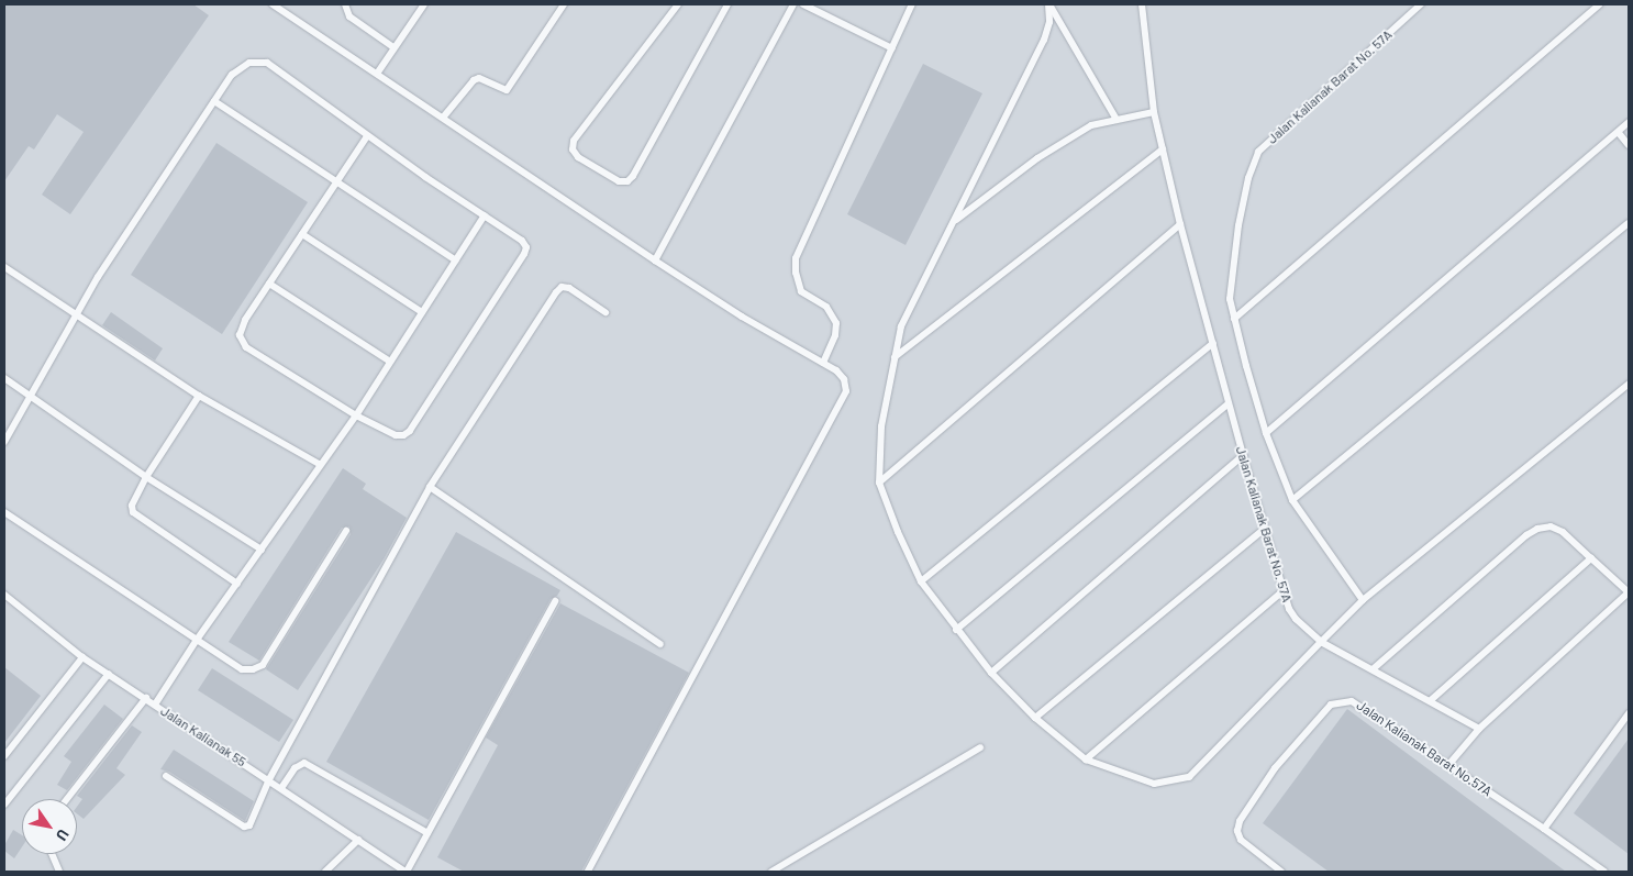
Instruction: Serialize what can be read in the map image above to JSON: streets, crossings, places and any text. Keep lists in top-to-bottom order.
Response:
{
  "streets": {
    "lane": ["Jalan Kalianak Barat No. 57A", "Jalan Kalianak 55", "Jalan Kalianak Barat No.57A"]
  },
  "north": "bottom right"
}
